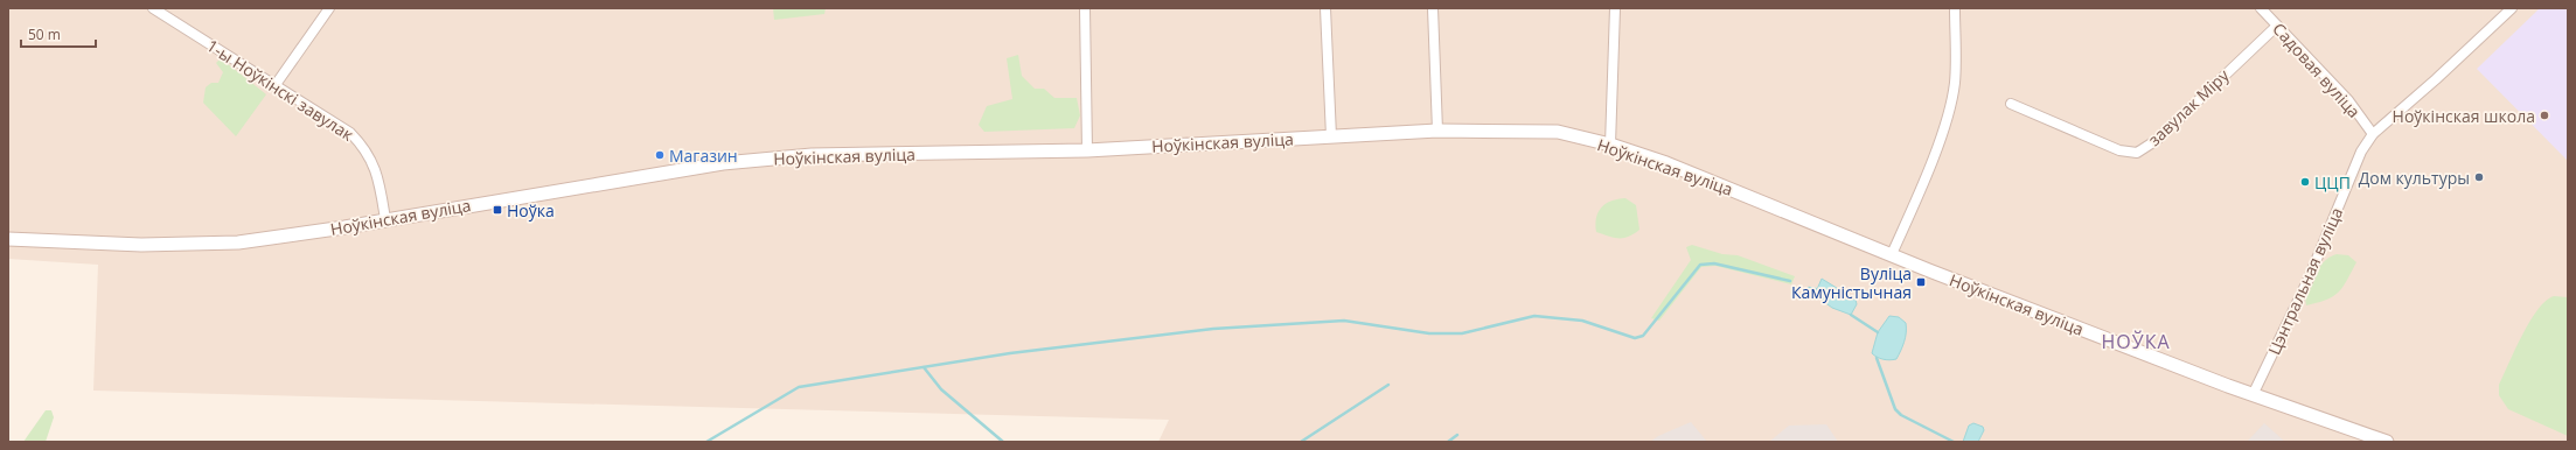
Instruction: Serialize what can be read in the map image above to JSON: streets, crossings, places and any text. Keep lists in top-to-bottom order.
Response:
{
  "streets": {
    "main road": ["Ноўкінская вуліца"],
    "street": [
      "Садовая вуліца",
      "1-ы Ноўкінскі завулак",
      "завулак Міру",
      "Цэнтральная вуліца"
    ]
  },
  "crossings": [
    ["Садовая вуліца", "завулак Міру"],
    ["Садовая вуліца", "Цэнтральная вуліца"],
    ["1-ы Ноўкінскі завулак", "Ноўкінская вуліца"],
    ["Ноўкінская вуліца", "Цэнтральная вуліца"]
  ],
  "districts": ["НОЎКА"],
  "places": {
    "other": [
      "Ноўкінская школа",
      "Магазин",
      "Дом культуры",
      "ЦЦП"
    ],
    "transit": ["Ноўка", "Вуліца Камуністычная"]
  },
  "scale_bar": "50 m"
}
